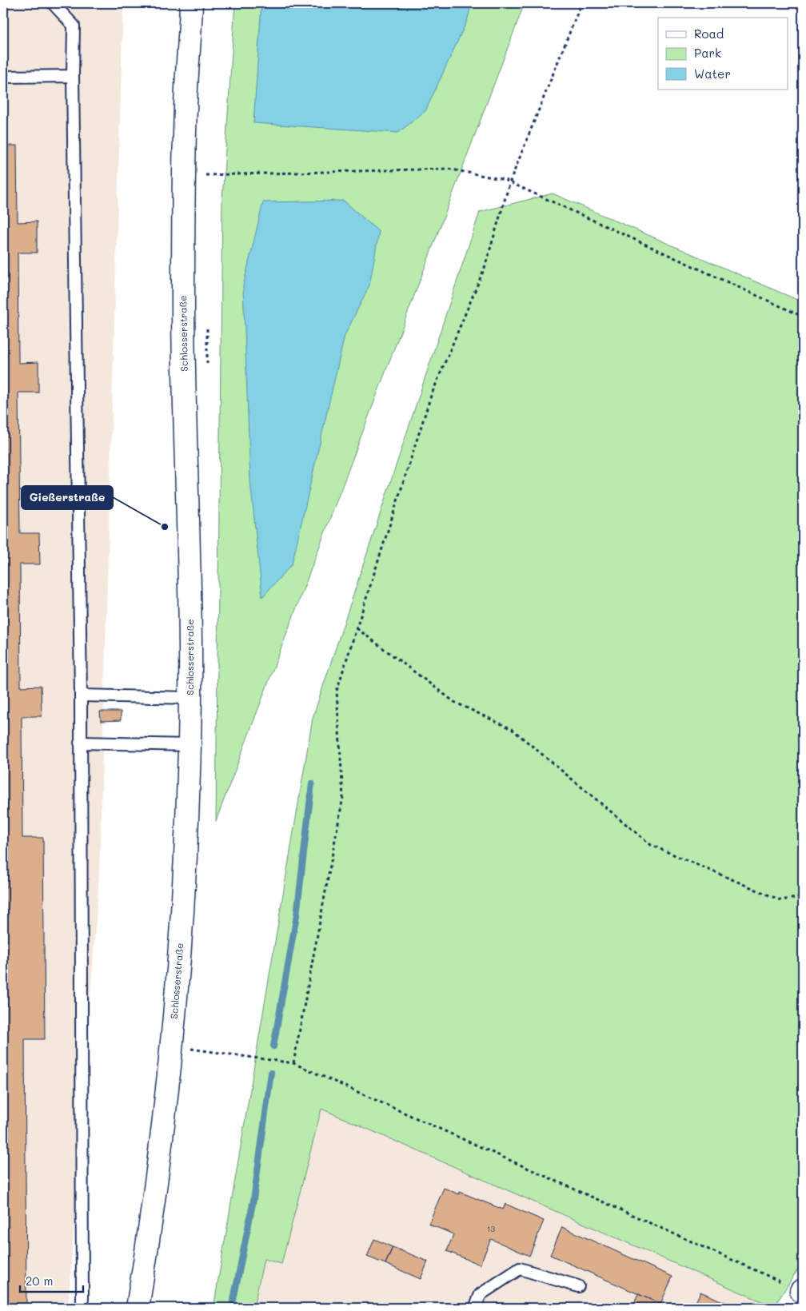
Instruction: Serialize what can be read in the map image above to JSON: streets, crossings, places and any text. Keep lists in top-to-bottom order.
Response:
{
  "streets": {
    "street": ["Schlosserstraße"]
  },
  "places": ["Gießerstraße"],
  "house_numbers": ["13"],
  "legend": ["Road", "Park", "Water"],
  "scale_bar": "20 m"
}
